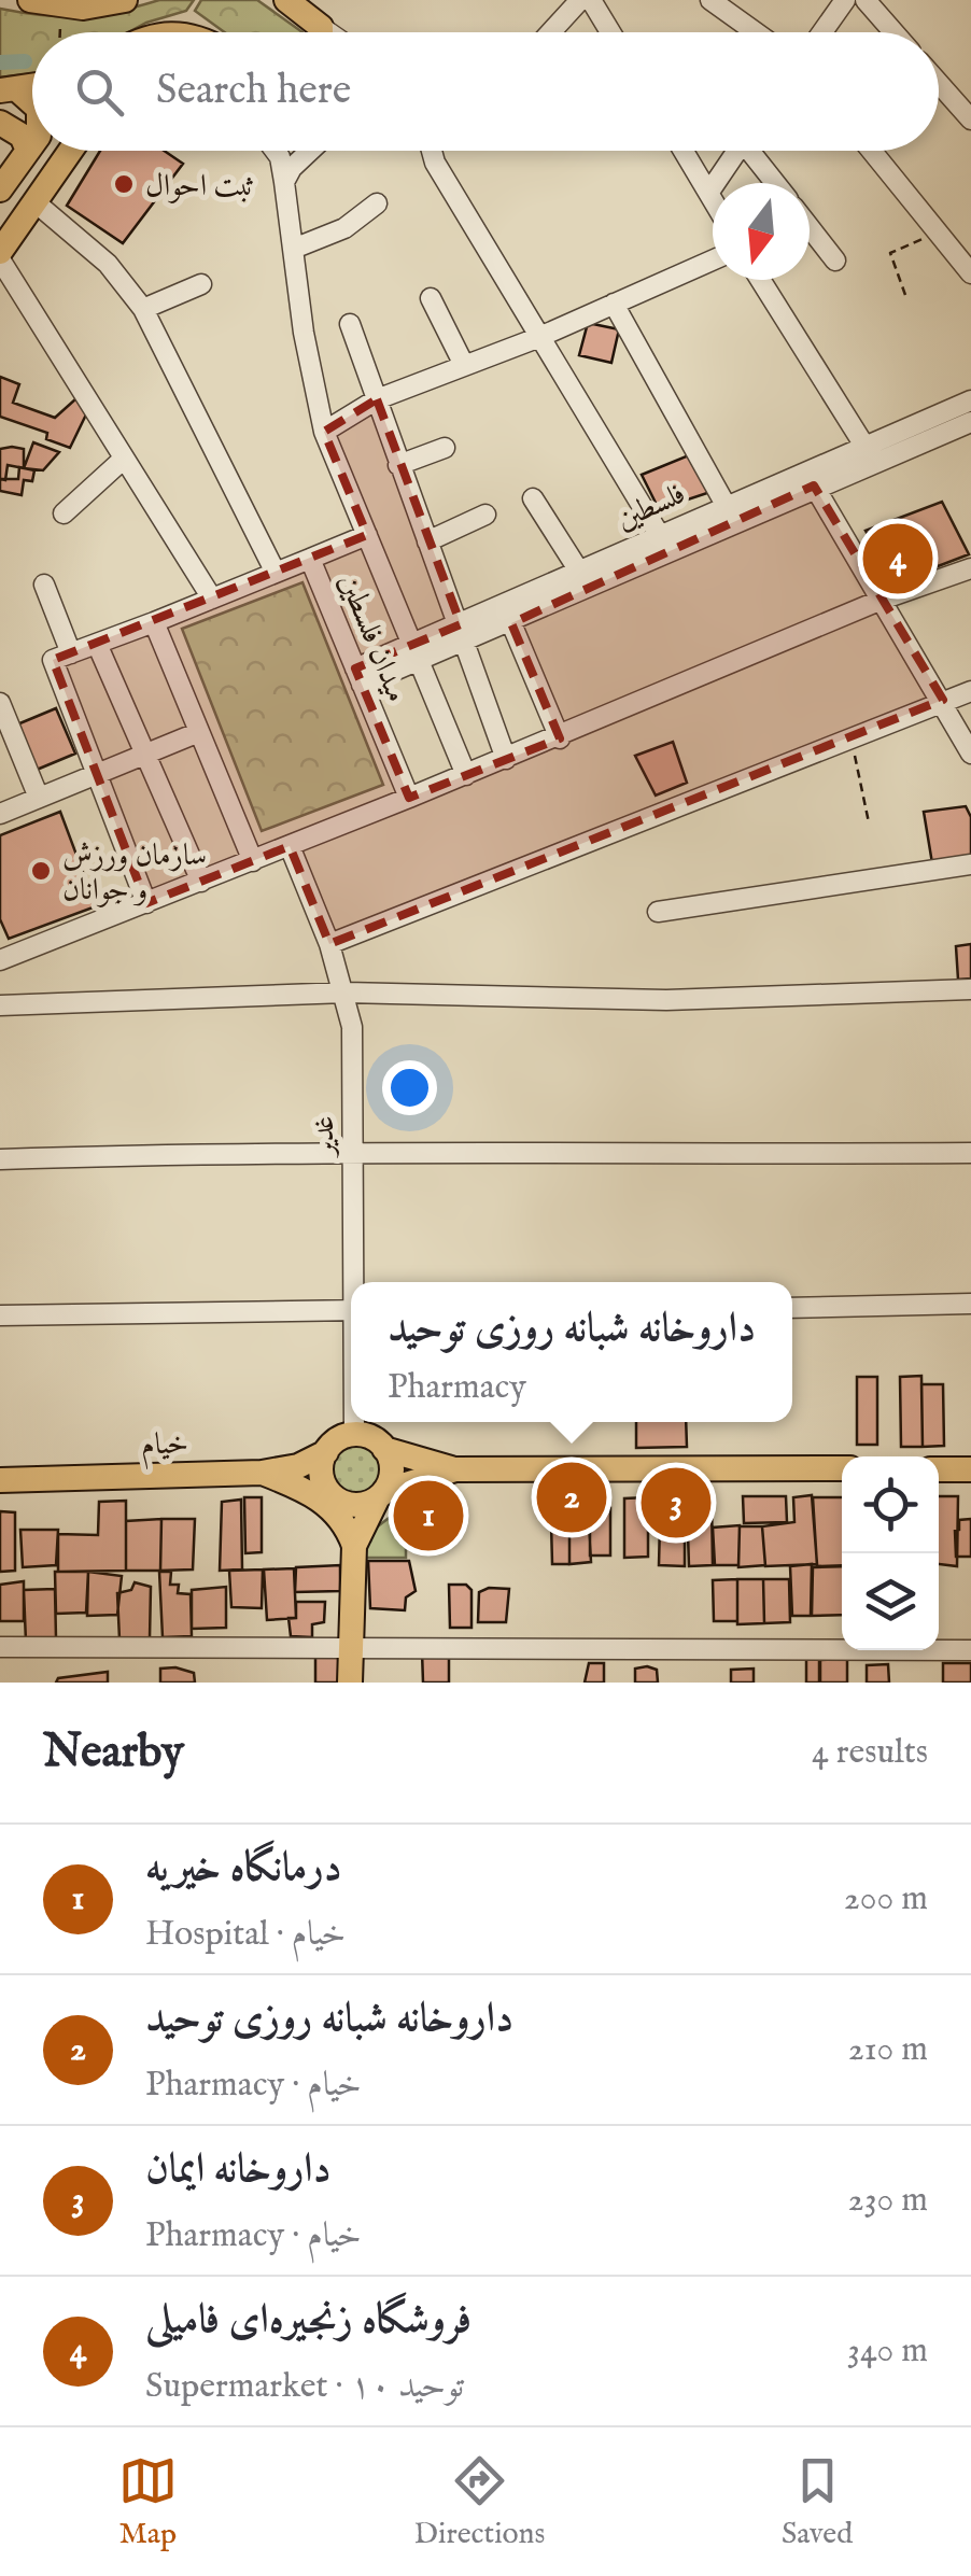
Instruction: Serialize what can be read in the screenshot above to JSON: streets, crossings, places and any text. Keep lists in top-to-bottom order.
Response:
{
  "streets": {
    "main road": ["خیام"],
    "street": ["فلسطین", "میدان فلسطین", "غدیر"]
  },
  "crossings": [
    ["فلسطین", "میدان فلسطین"],
    ["غدیر", "خیام"]
  ],
  "places": ["ثبت احوال", "سازمان ورزش و جوانان"],
  "north": "bottom",
  "page": {
    "search": "Search here",
    "pins": [
      "4",
      "2",
      "3",
      "1"
    ],
    "popup": ["داروخانه شبانه روزی توحید", "Pharmacy"],
    "heading": ["Nearby", "4 results"],
    "list": [
      {
        "mark": "1",
        "name": "درمانگاه خیریه",
        "note": "Hospital · خیام",
        "value": "200 m"
      },
      {
        "mark": "2",
        "name": "داروخانه شبانه روزی توحید",
        "note": "Pharmacy · خیام",
        "value": "210 m"
      },
      {
        "mark": "3",
        "name": "داروخانه ایمان",
        "note": "Pharmacy · خیام",
        "value": "230 m"
      },
      {
        "mark": "4",
        "name": "فروشگاه زنجیره‌ای فامیلی",
        "note": "Supermarket · توحید ۱۰",
        "value": "340 m"
      }
    ],
    "nav": ["Map", "Directions", "Saved"]
  }
}
